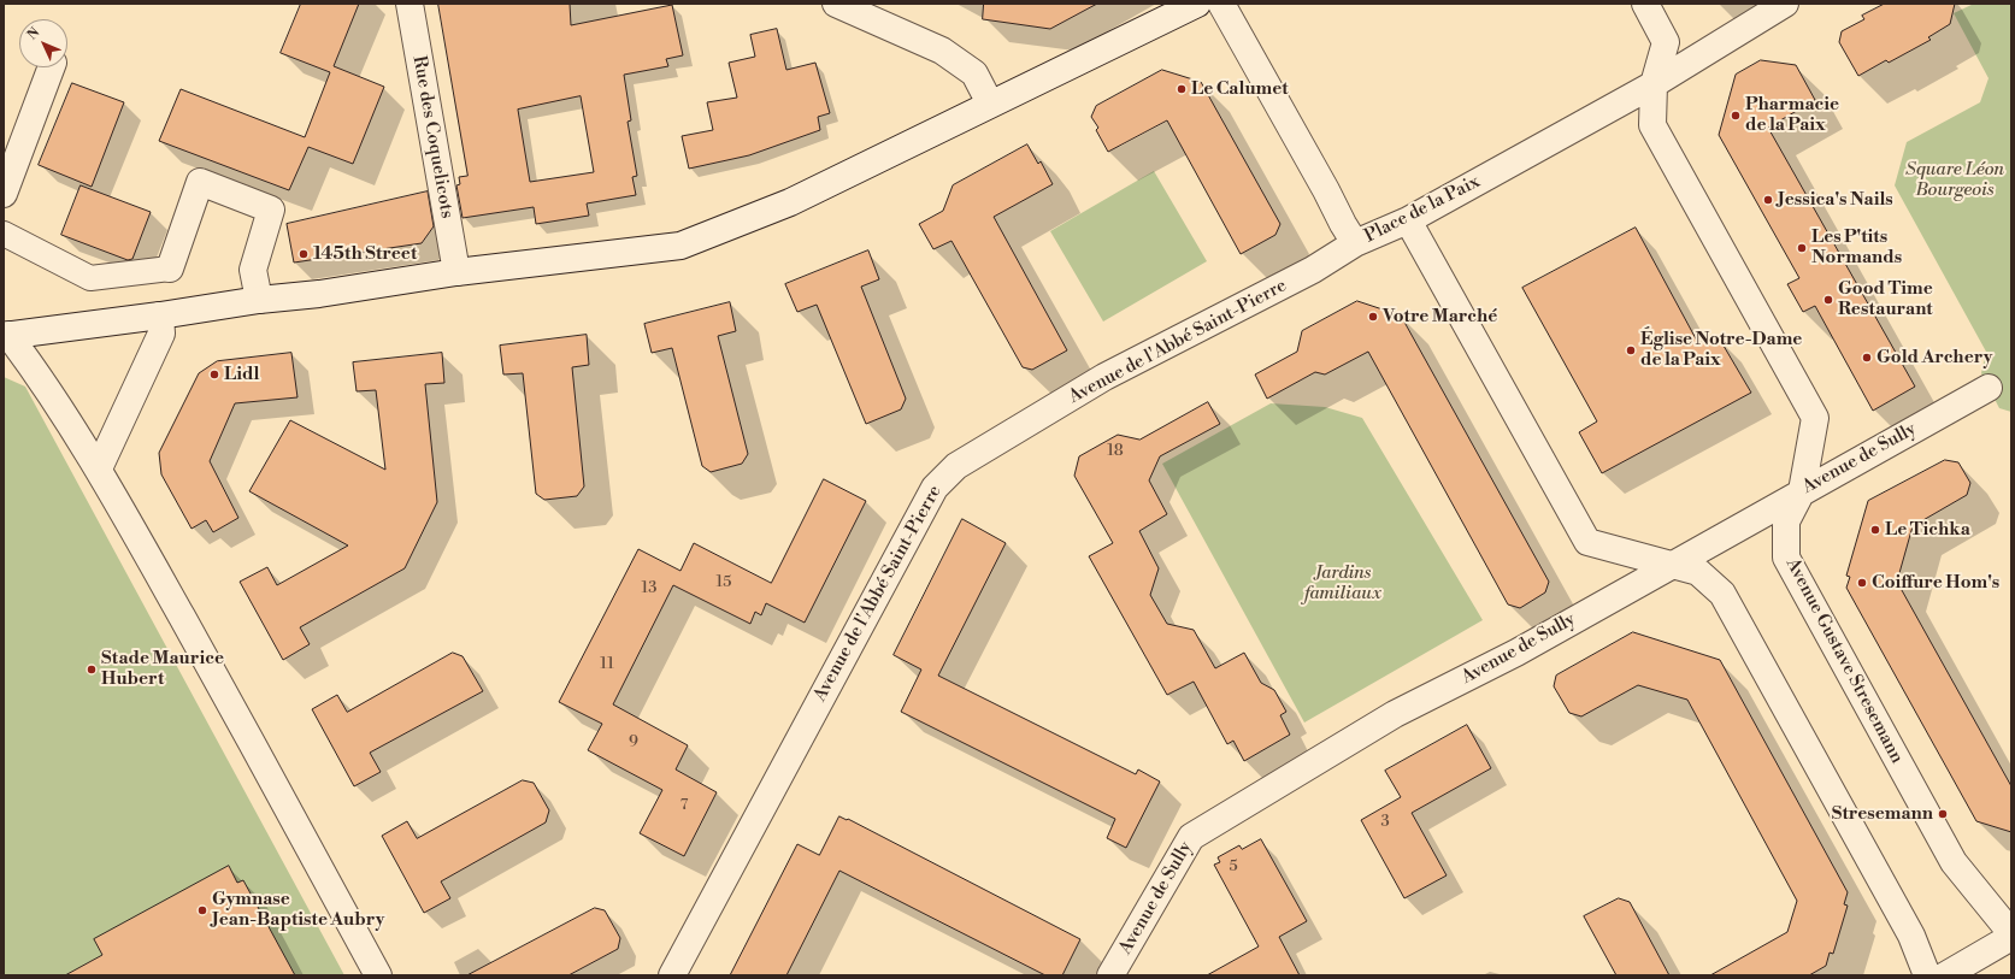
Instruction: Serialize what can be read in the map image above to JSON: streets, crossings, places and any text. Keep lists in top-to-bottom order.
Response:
{
  "streets": {
    "street": [
      "Rue des Coquelicots",
      "Place de la Paix",
      "Avenue de l'Abbé Saint-Pierre",
      "Avenue de Sully",
      "Avenue Gustave Stresemann"
    ]
  },
  "crossings": [
    ["Place de la Paix", "Avenue de l'Abbé Saint-Pierre"],
    ["Place de la Paix", "Avenue Gustave Stresemann"],
    ["Avenue de Sully", "Avenue Gustave Stresemann"]
  ],
  "parks": ["Square Léon Bourgeois", "Jardins familiaux"],
  "places": [
    "Le Calumet",
    "Pharmacie de la Paix",
    "Jessica's Nails",
    "Les P'tits Normands",
    "145th Street",
    "Good Time Restaurant",
    "Votre Marché",
    "Église Notre-Dame de la Paix",
    "Gold Archery",
    "Lidl",
    "Le Tichka",
    "Coiffure Hom's",
    "Stade Maurice Hubert",
    "Stresemann",
    "Gymnase Jean-Baptiste Aubry"
  ],
  "house_numbers": [
    "18",
    "15",
    "13",
    "11",
    "9",
    "7",
    "3",
    "5"
  ],
  "north": "top left"
}
